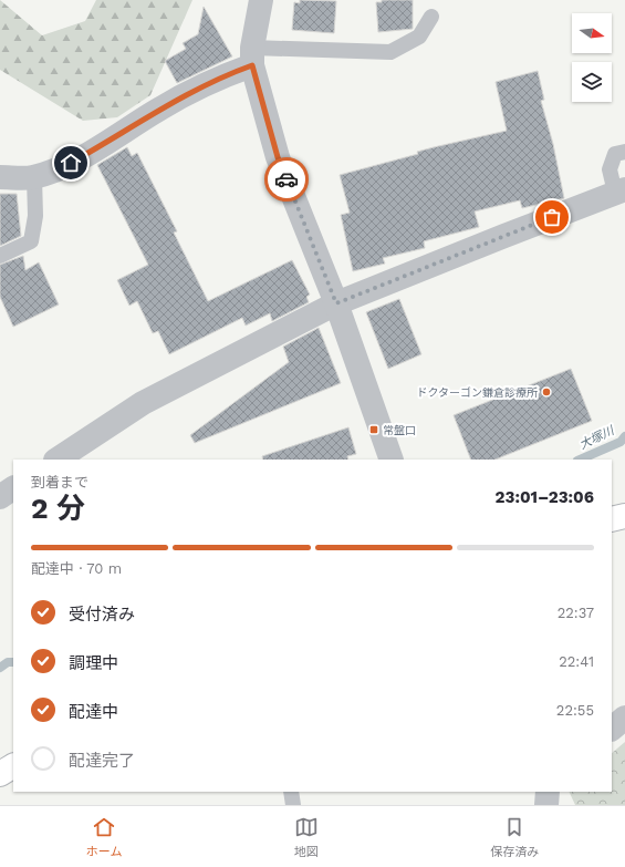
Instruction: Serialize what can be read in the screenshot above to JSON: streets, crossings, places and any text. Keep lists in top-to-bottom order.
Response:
{
  "water": ["大塚川"],
  "places": {
    "other": ["ドクターゴン鎌倉診療所"],
    "transit": ["常盤口"]
  },
  "north": "right",
  "page": {
    "heading": ["2 分", "到着まで", "23:01–23:06"],
    "bar": "配達中 · 70 m",
    "list": [
      ["受付済み", "22:37"],
      ["調理中", "22:41"],
      ["配達中", "22:55"],
      "配達完了"
    ],
    "tabs": ["ホーム", "地図", "保存済み"]
  }
}
